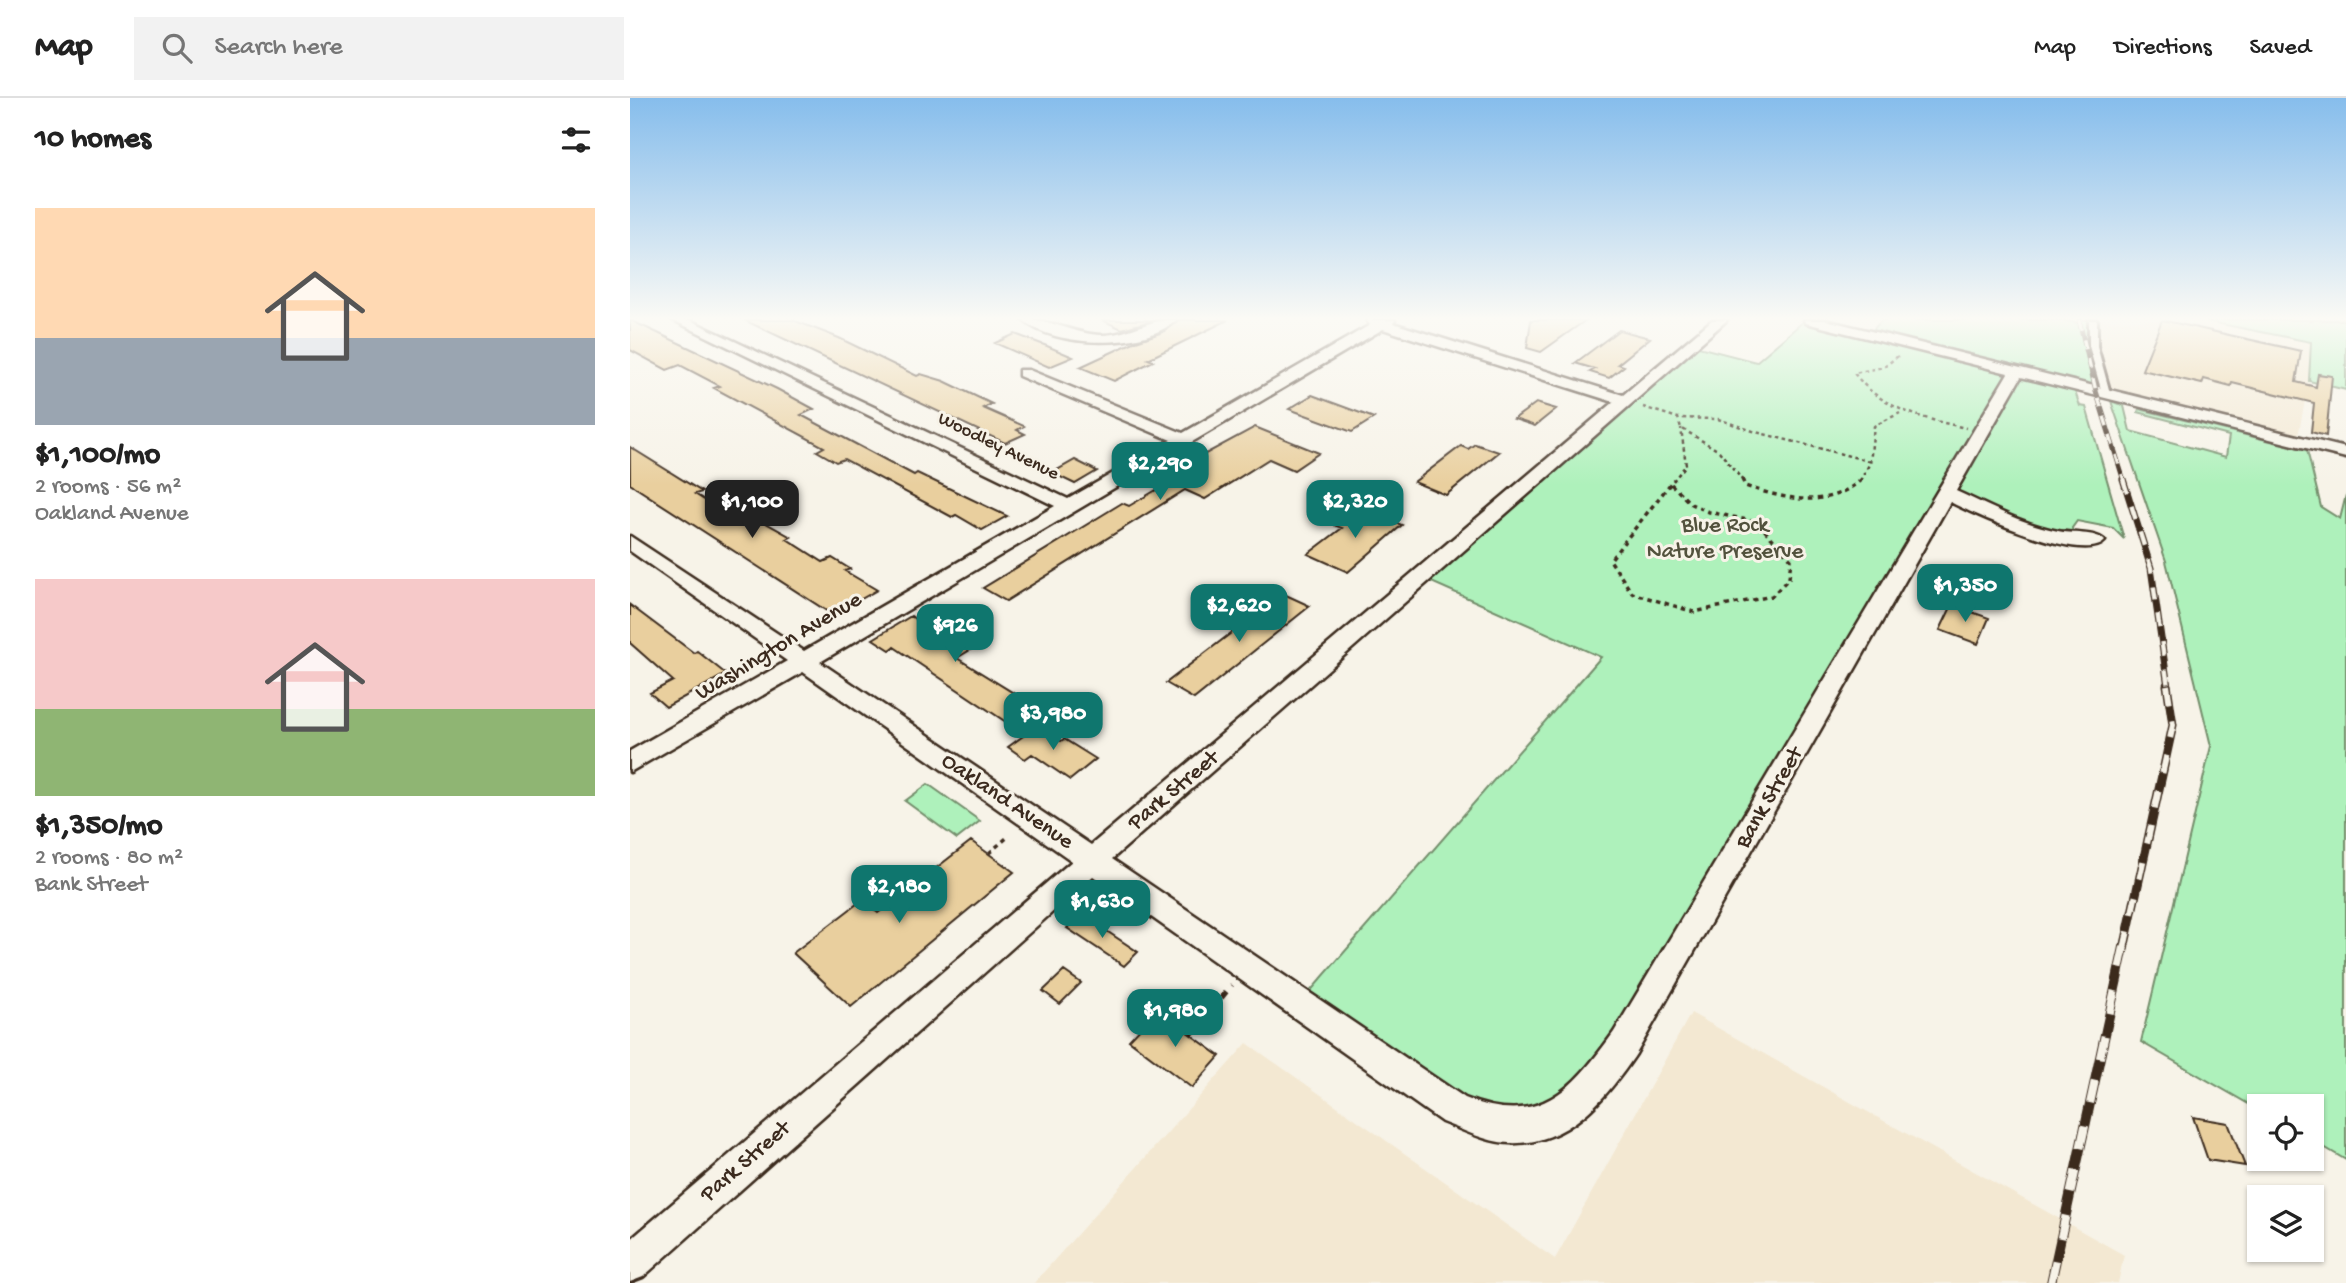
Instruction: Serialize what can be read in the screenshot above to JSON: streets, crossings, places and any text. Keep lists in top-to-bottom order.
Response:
{
  "streets": {
    "street": [
      "Woodley Avenue",
      "Washington Avenue",
      "Park Street",
      "Bank Street",
      "Oakland Avenue"
    ]
  },
  "crossings": [
    ["Woodley Avenue", "Washington Avenue"],
    ["Washington Avenue", "Oakland Avenue"],
    ["Park Street", "Oakland Avenue"],
    ["Bank Street", "Oakland Avenue"]
  ],
  "parks": ["Blue Rock Nature Preserve"],
  "page": {
    "header": "Map",
    "search": "Search here",
    "nav": ["Map", "Directions", "Saved"],
    "heading": "10 homes",
    "list": [
      {
        "name": "$1,100/mo",
        "note": "2 rooms · 56 m² · Oakland Avenue"
      },
      {
        "name": "$1,350/mo",
        "note": "2 rooms · 80 m² · Bank Street"
      }
    ],
    "price": [
      "$2,290",
      "$1,100",
      "$2,320",
      "$1,350",
      "$2,620",
      "$926",
      "$3,980",
      "$2,180",
      "$1,630",
      "$1,980"
    ]
  }
}
